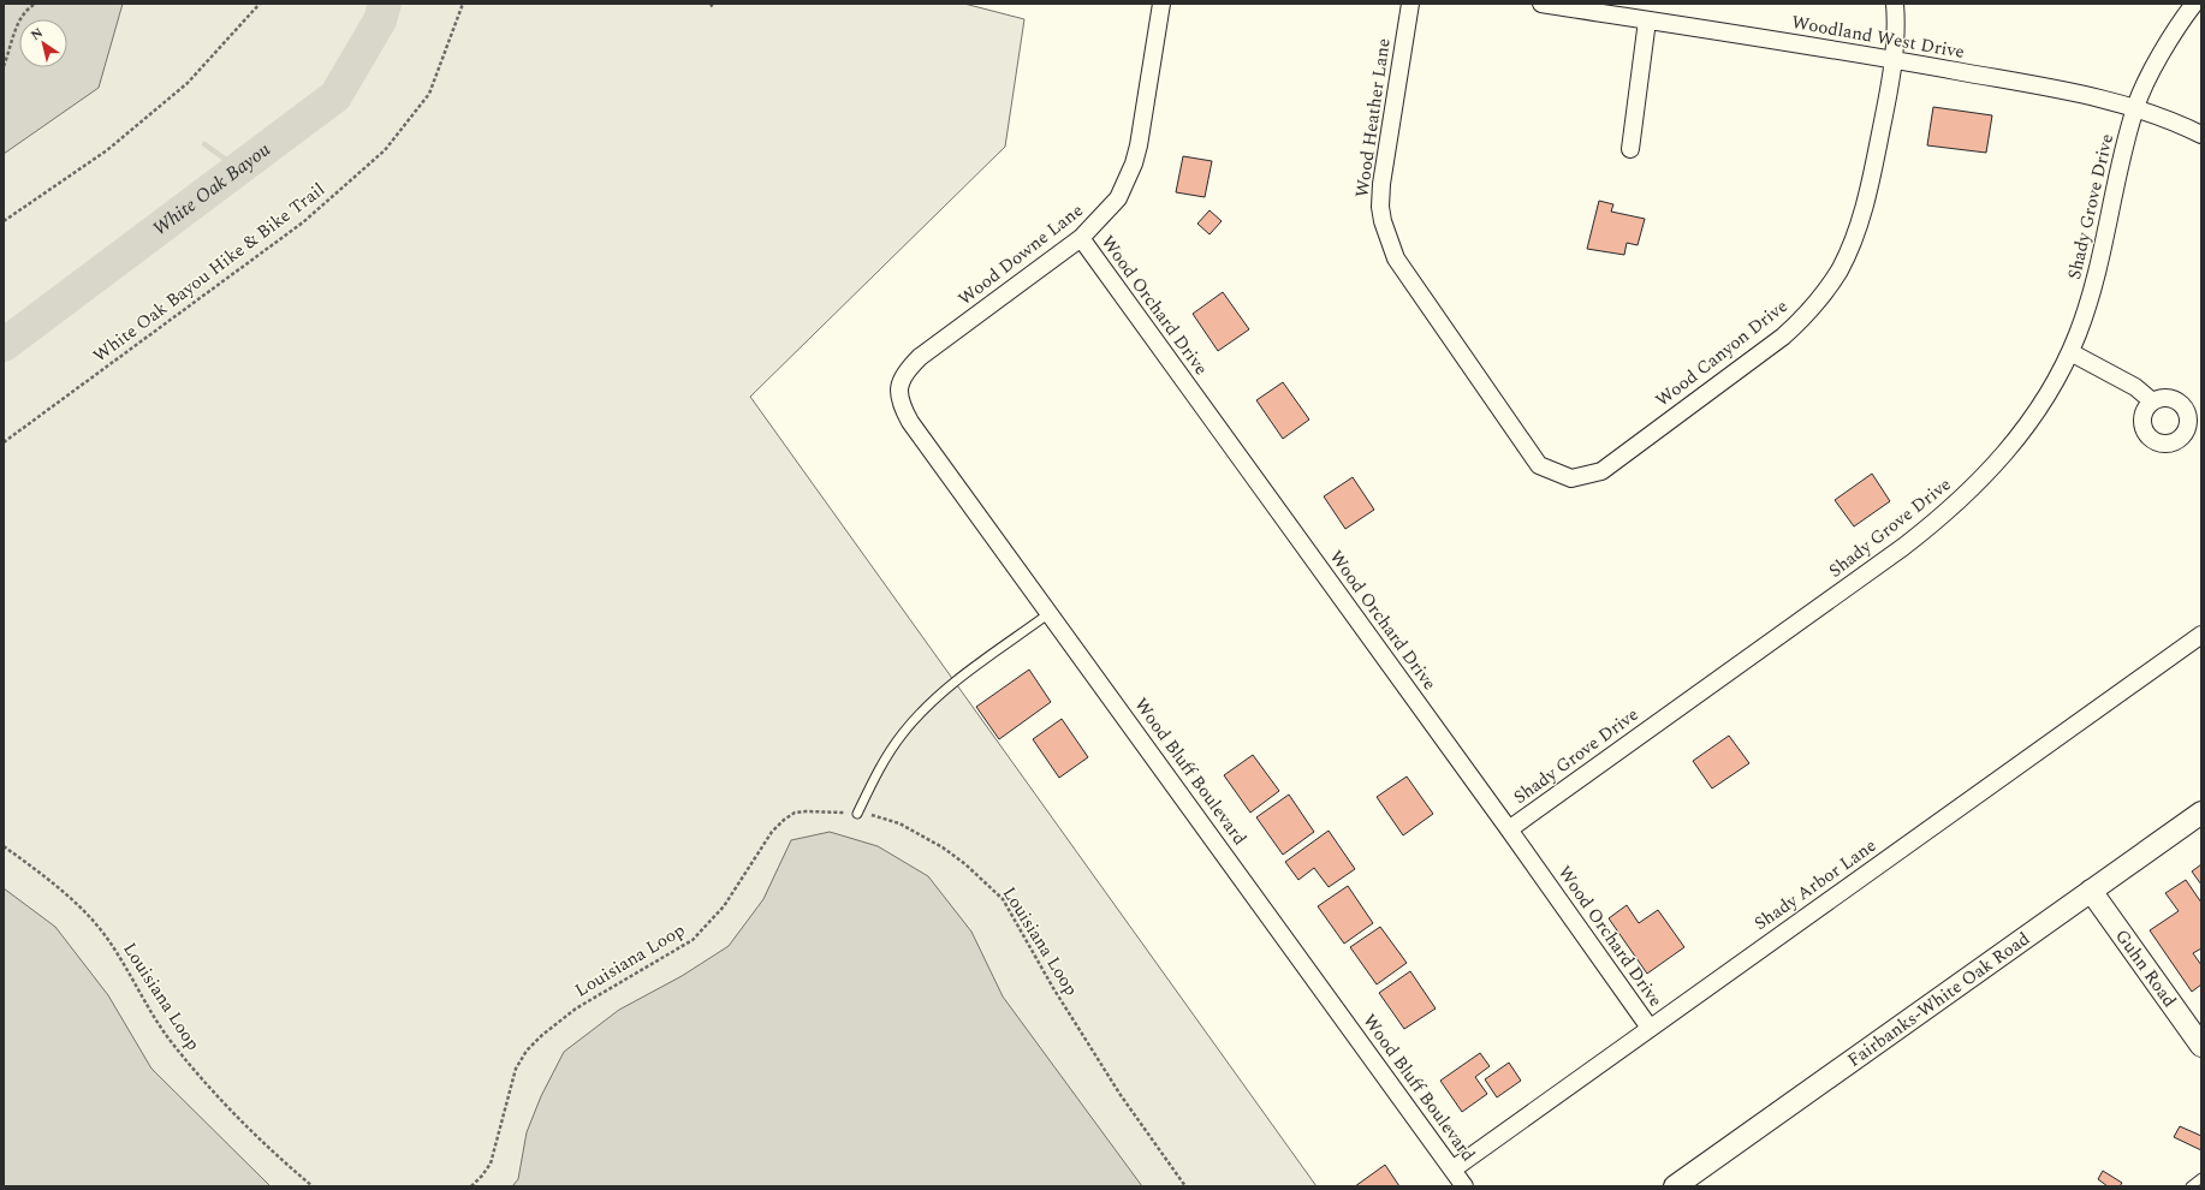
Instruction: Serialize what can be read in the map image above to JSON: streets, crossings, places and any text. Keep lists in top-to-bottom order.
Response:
{
  "streets": {
    "street": [
      "Woodland West Drive",
      "Wood Heather Lane",
      "Shady Grove Drive",
      "Wood Downe Lane",
      "Wood Orchard Drive",
      "Wood Canyon Drive",
      "Wood Bluff Boulevard",
      "Shady Arbor Lane",
      "Guhn Road",
      "Fairbanks-White Oak Road"
    ],
    "path": ["White Oak Bayou Hike & Bike Trail", "Louisiana Loop"]
  },
  "crossings": [
    ["Woodland West Drive", "Shady Grove Drive"],
    ["Woodland West Drive", "Wood Canyon Drive"],
    ["Wood Heather Lane", "Wood Canyon Drive"],
    ["Shady Grove Drive", "Wood Orchard Drive"],
    ["Wood Downe Lane", "Wood Orchard Drive"],
    ["Wood Downe Lane", "Wood Bluff Boulevard"],
    ["Wood Orchard Drive", "Shady Arbor Lane"],
    ["Wood Bluff Boulevard", "Shady Arbor Lane"],
    ["Guhn Road", "Fairbanks-White Oak Road"]
  ],
  "water": ["White Oak Bayou"],
  "north": "top left"
}
